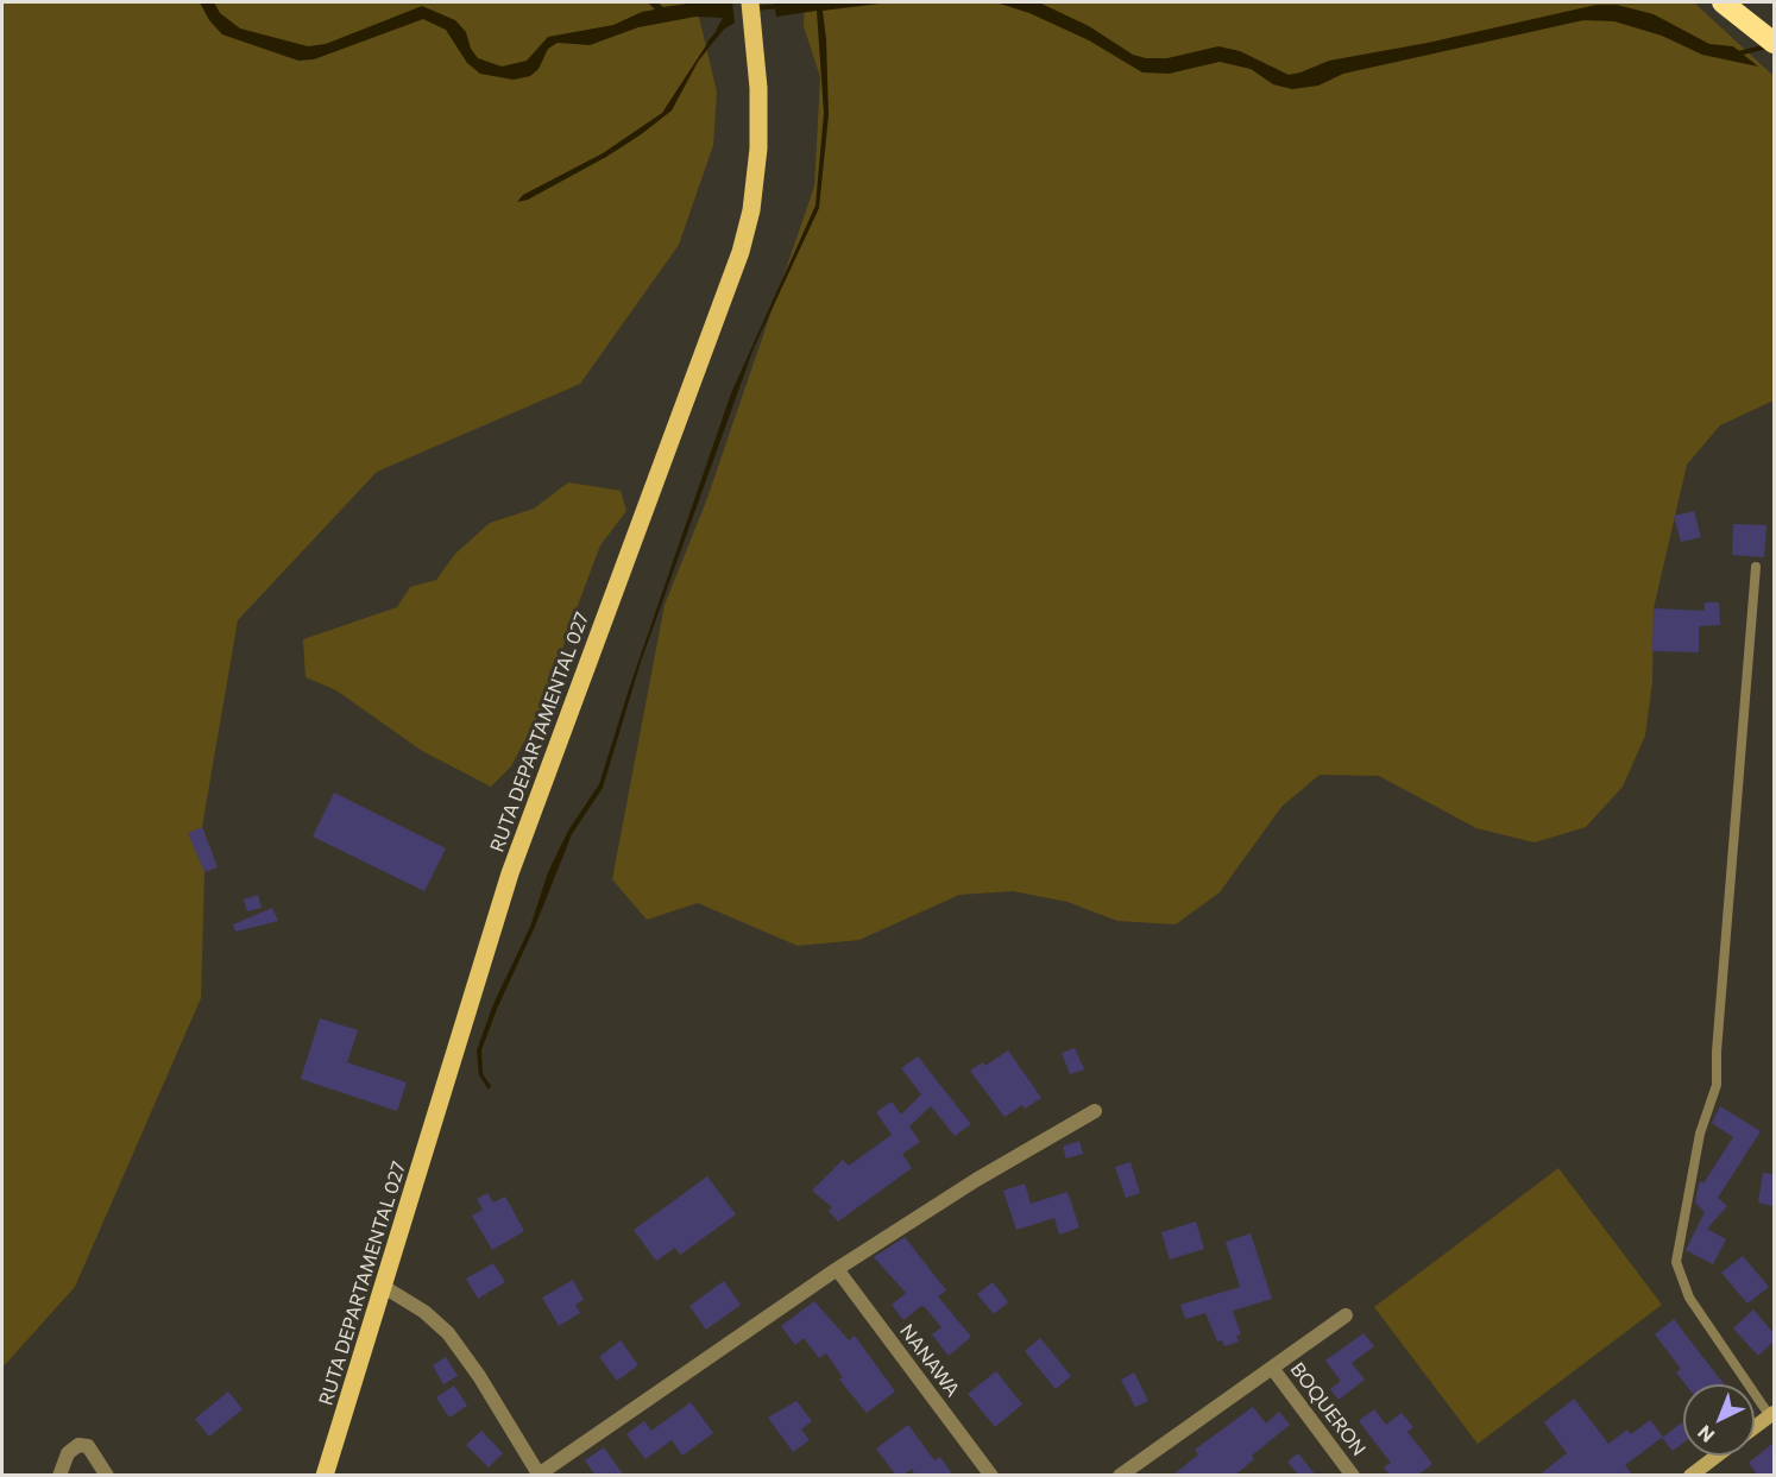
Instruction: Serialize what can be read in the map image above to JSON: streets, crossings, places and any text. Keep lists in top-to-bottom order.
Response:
{
  "streets": {
    "main road": ["RUTA DEPARTAMENTAL 027"],
    "street": ["NANAWA", "BOQUERON"]
  },
  "north": "bottom left"
}
